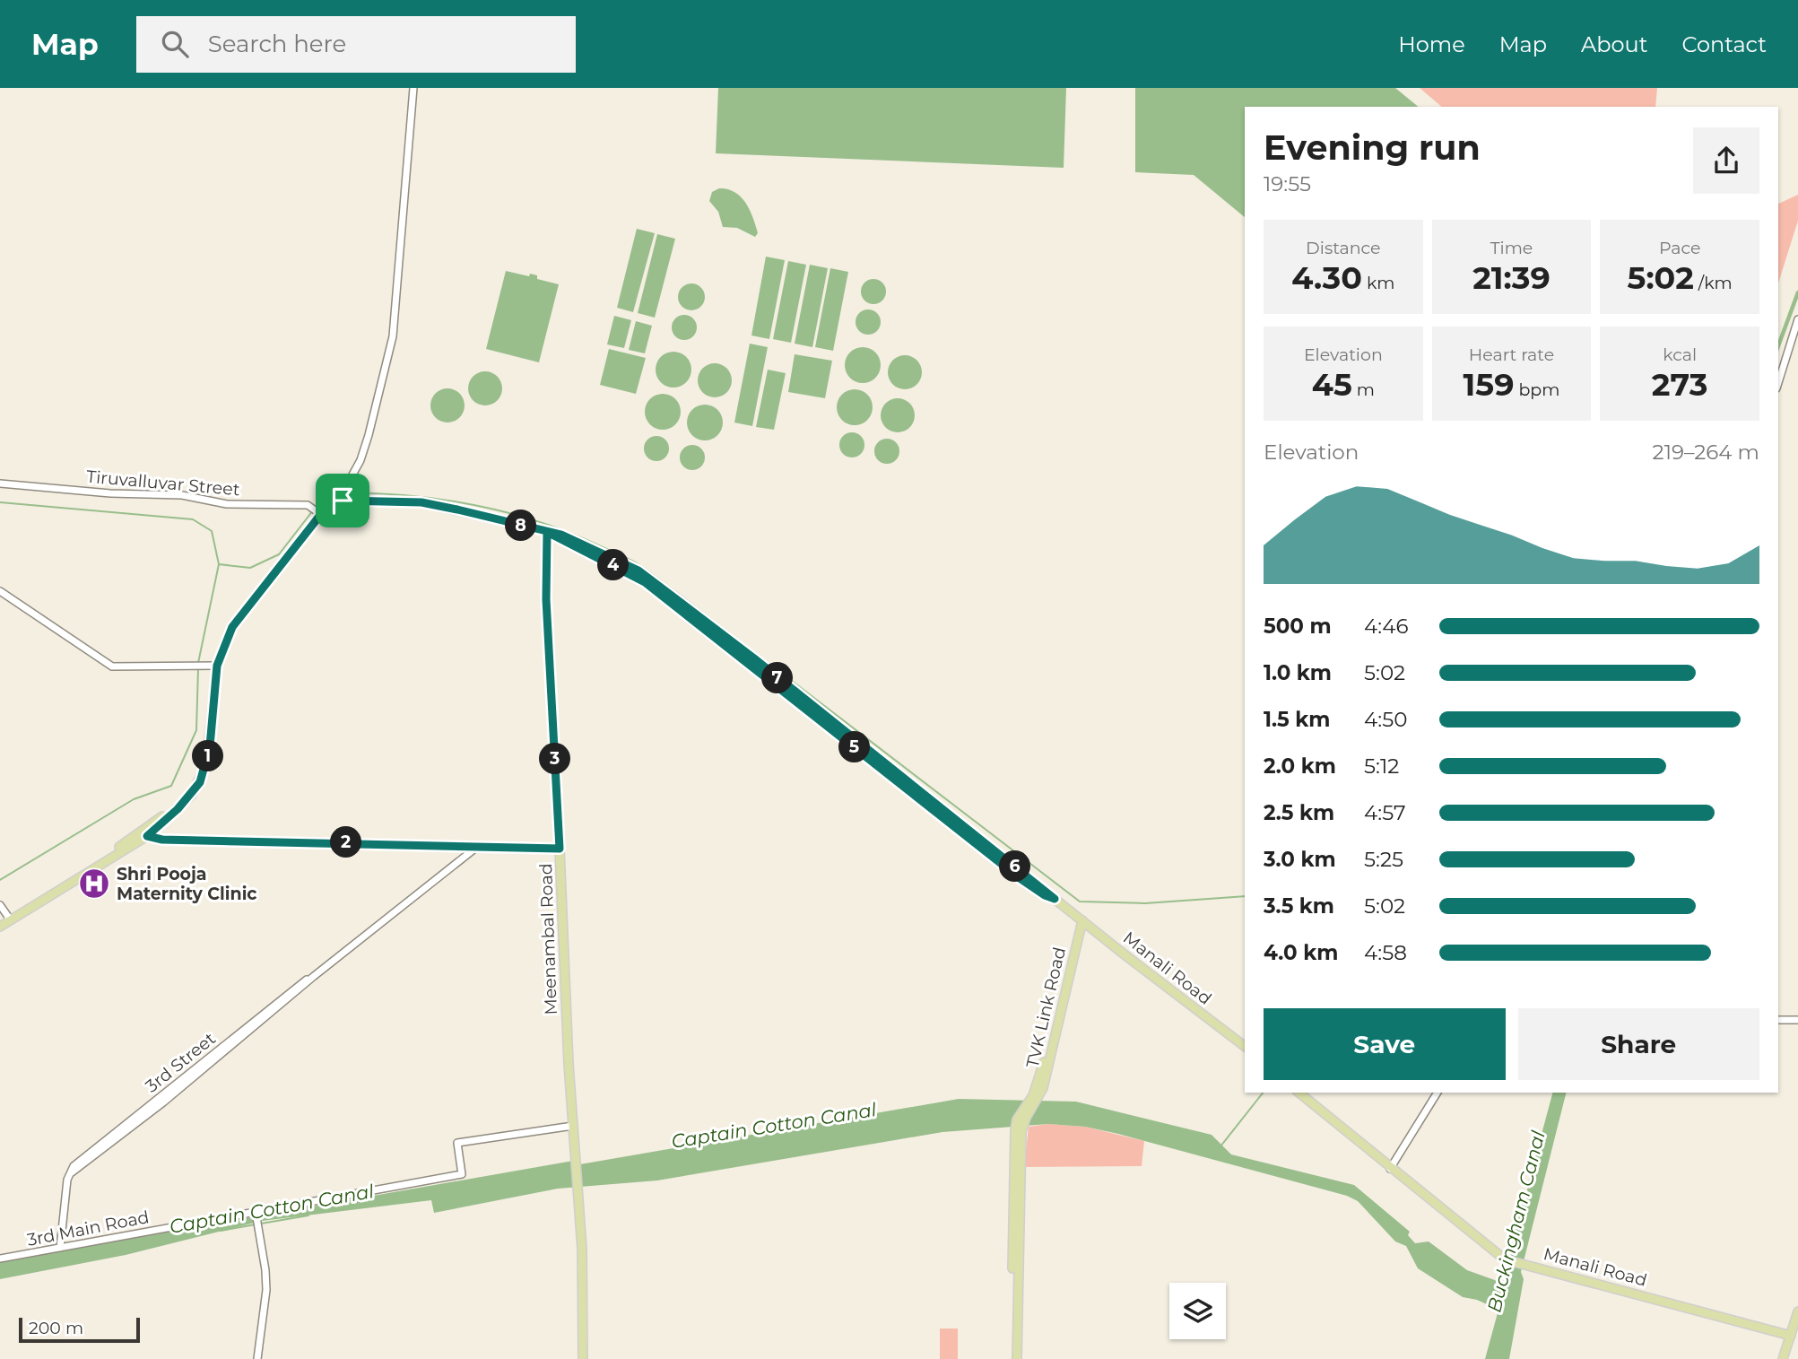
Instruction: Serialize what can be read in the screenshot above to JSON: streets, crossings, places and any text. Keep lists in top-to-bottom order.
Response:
{
  "streets": {
    "main road": ["Meenambal Road", "Manali Road", "TVK Link Road"],
    "street": ["Tiruvalluvar Street", "3rd Street", "3rd Main Road"]
  },
  "crossings": [
    ["Meenambal Road", "Manali Road"],
    ["Manali Road", "TVK Link Road"],
    ["3rd Street", "3rd Main Road"]
  ],
  "water": ["Captain Cotton Canal", "Buckingham Canal"],
  "places": {
    "hospital": ["Shri Pooja Maternity Clinic"]
  },
  "scale_bar": "200 m",
  "page": {
    "header": "Map",
    "search": "Search here",
    "nav": [
      "Home",
      "Map",
      "About",
      "Contact"
    ],
    "heading": ["Evening run", "19:55"],
    "stats": [
      ["Distance", "4.30 km"],
      ["Time", "21:39"],
      ["Pace", "5:02 /km"],
      ["Elevation", "45 m"],
      ["Heart rate", "159 bpm"],
      ["kcal", "273"]
    ],
    "chart": ["Elevation", "219–264 m"],
    "pins": [
      "8",
      "4",
      "7",
      "5",
      "1",
      "3",
      "2",
      "6"
    ],
    "list": [
      {
        "name": "500 m",
        "note": "4:46"
      },
      {
        "name": "1.0 km",
        "note": "5:02"
      },
      {
        "name": "1.5 km",
        "note": "4:50"
      },
      {
        "name": "2.0 km",
        "note": "5:12"
      },
      {
        "name": "2.5 km",
        "note": "4:57"
      },
      {
        "name": "3.0 km",
        "note": "5:25"
      },
      {
        "name": "3.5 km",
        "note": "5:02"
      },
      {
        "name": "4.0 km",
        "note": "4:58"
      }
    ],
    "buttons": ["Save", "Share"],
    "scale": "200 m"
  }
}
